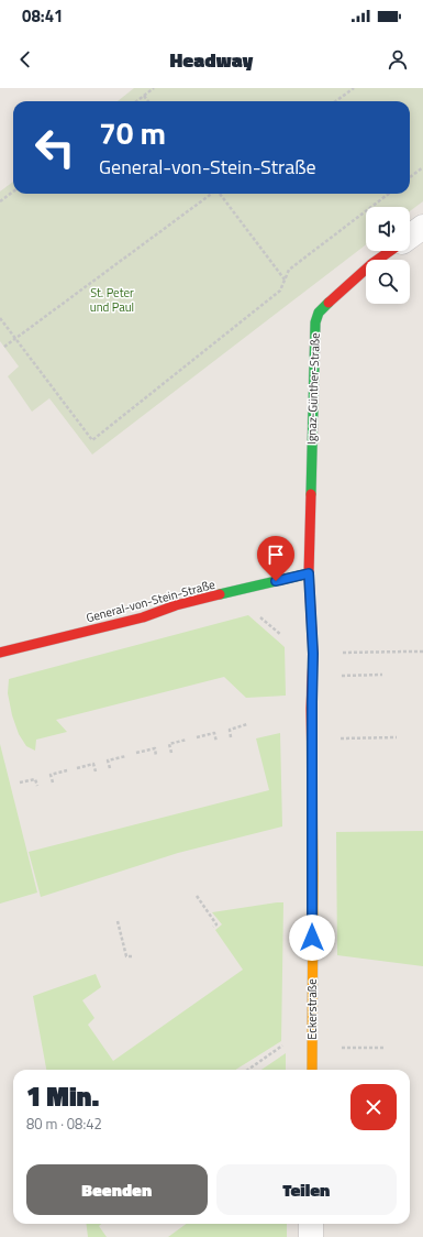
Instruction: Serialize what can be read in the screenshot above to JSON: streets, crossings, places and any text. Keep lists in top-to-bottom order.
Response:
{
  "streets": {
    "street": ["Ignaz-Günther-Straße", "General-von-Stein-Straße", "Eckerstraße"]
  },
  "crossings": [
    ["Ignaz-Günther-Straße", "General-von-Stein-Straße"],
    ["Ignaz-Günther-Straße", "Eckerstraße"],
    ["General-von-Stein-Straße", "Eckerstraße"]
  ],
  "parks": ["St. Peter und Paul"],
  "page": {
    "status": "08:41",
    "header": "Headway",
    "turn": ["70 m", "General-von-Stein-Straße"],
    "heading": ["1 Min.", "80 m · 08:42"],
    "buttons": ["Beenden", "Teilen"]
  }
}
